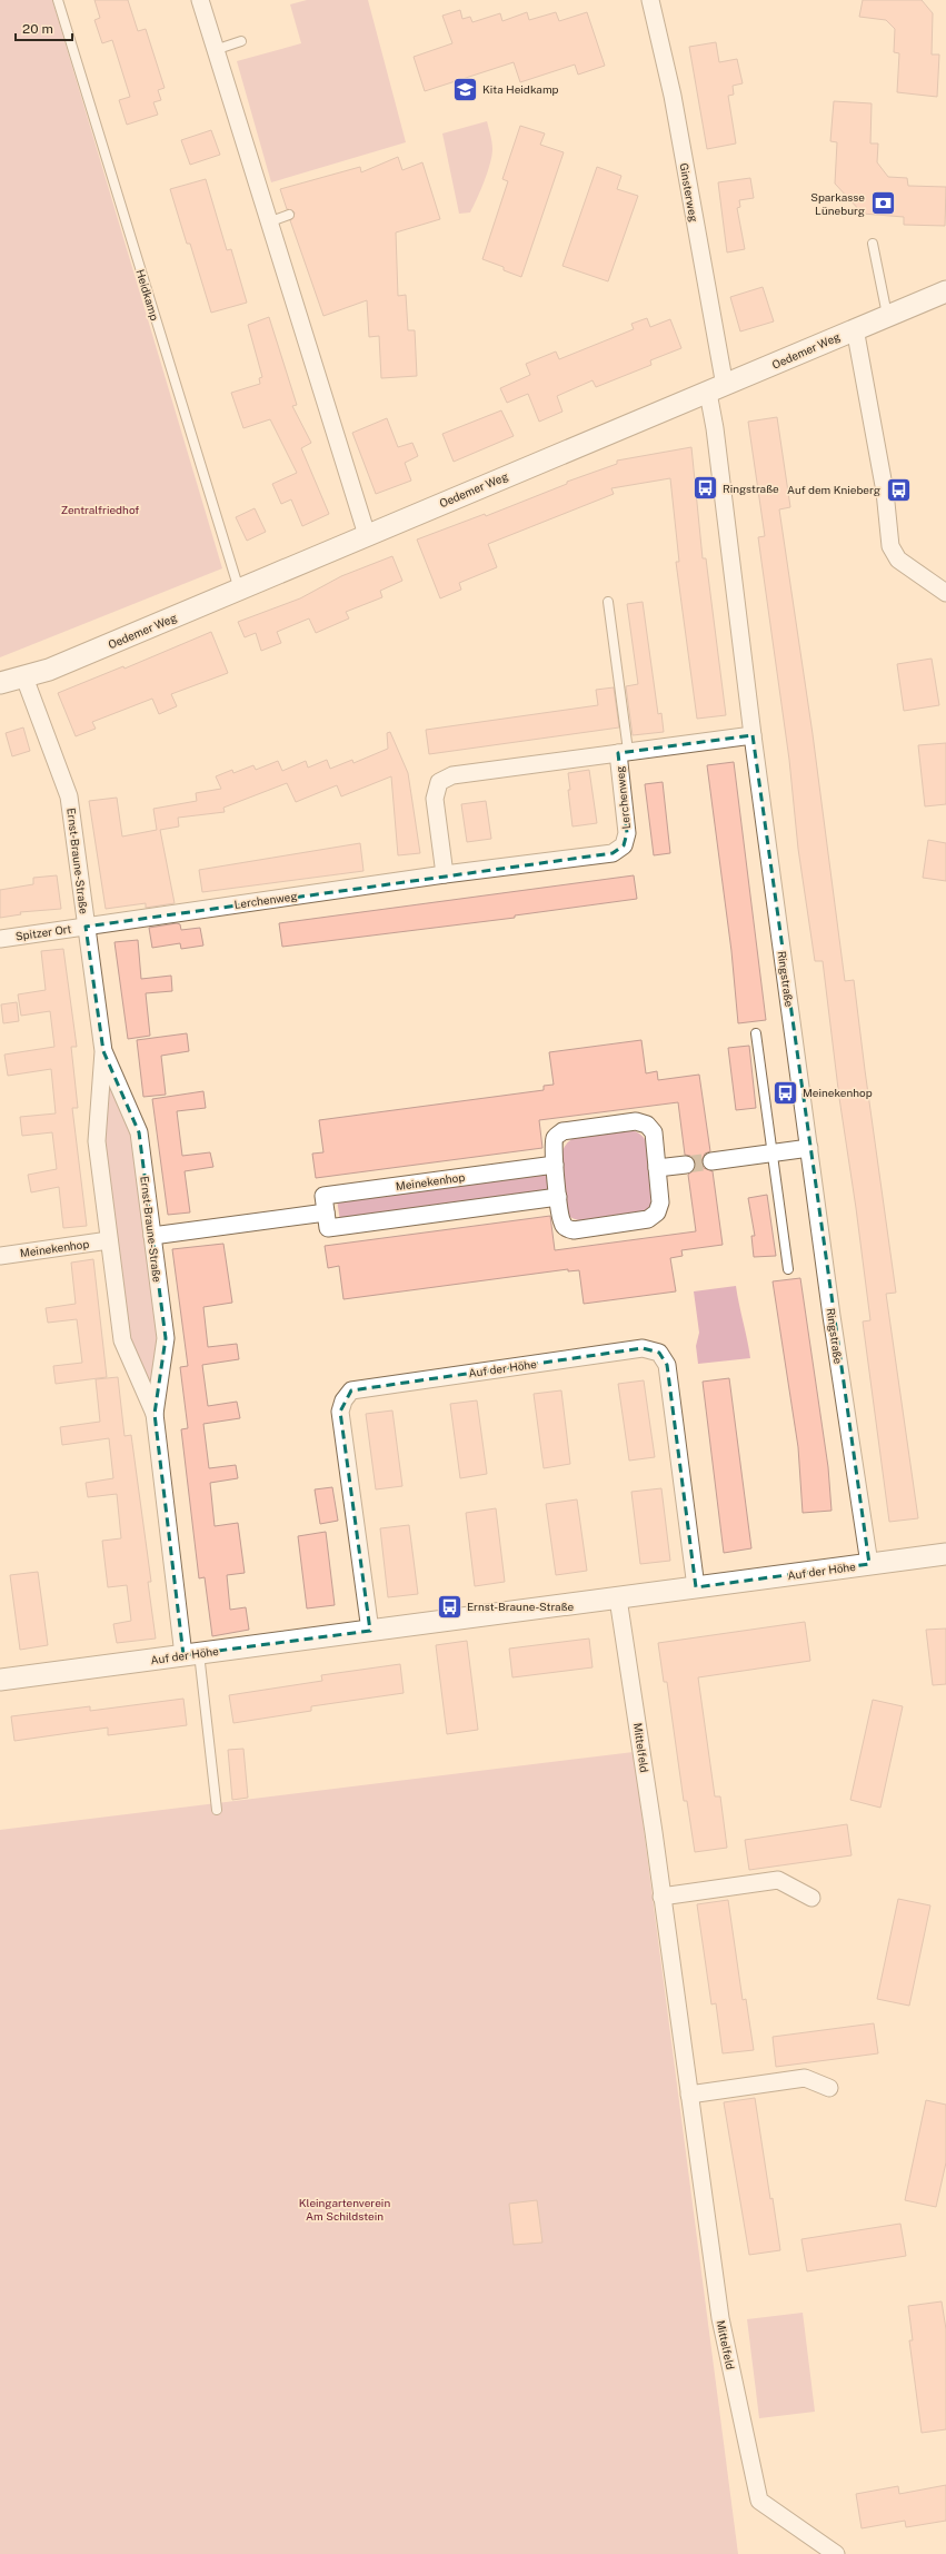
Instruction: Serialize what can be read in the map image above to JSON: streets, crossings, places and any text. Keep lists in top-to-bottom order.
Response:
{
  "streets": {
    "street": [
      "Ginsterweg",
      "Oedemer Weg",
      "Lerchenweg",
      "Ernst-Braune-Straße",
      "Spitzer Ort",
      "Ringstraße",
      "Meinekenhop",
      "Auf der Höhe",
      "Mittelfeld"
    ],
    "lane": ["Heidkamp"]
  },
  "crossings": [
    ["Ginsterweg", "Oedemer Weg"],
    ["Ginsterweg", "Ringstraße"],
    ["Heidkamp", "Oedemer Weg"],
    ["Oedemer Weg", "Ernst-Braune-Straße"],
    ["Oedemer Weg", "Ringstraße"],
    ["Lerchenweg", "Ernst-Braune-Straße"],
    ["Lerchenweg", "Spitzer Ort"],
    ["Lerchenweg", "Ringstraße"],
    ["Ernst-Braune-Straße", "Spitzer Ort"],
    ["Ernst-Braune-Straße", "Meinekenhop"],
    ["Ernst-Braune-Straße", "Auf der Höhe"],
    ["Ringstraße", "Auf der Höhe"],
    ["Auf der Höhe", "Mittelfeld"]
  ],
  "parks": ["Zentralfriedhof", "Kleingartenverein Am Schildstein"],
  "places": {
    "school or university": ["Kita Heidkamp"],
    "bank": ["Sparkasse Lüneburg"],
    "bus stop": [
      "Ringstraße",
      "Auf dem Knieberg",
      "Meinekenhop",
      "Ernst-Braune-Straße"
    ]
  },
  "scale_bar": "20 m"
}
